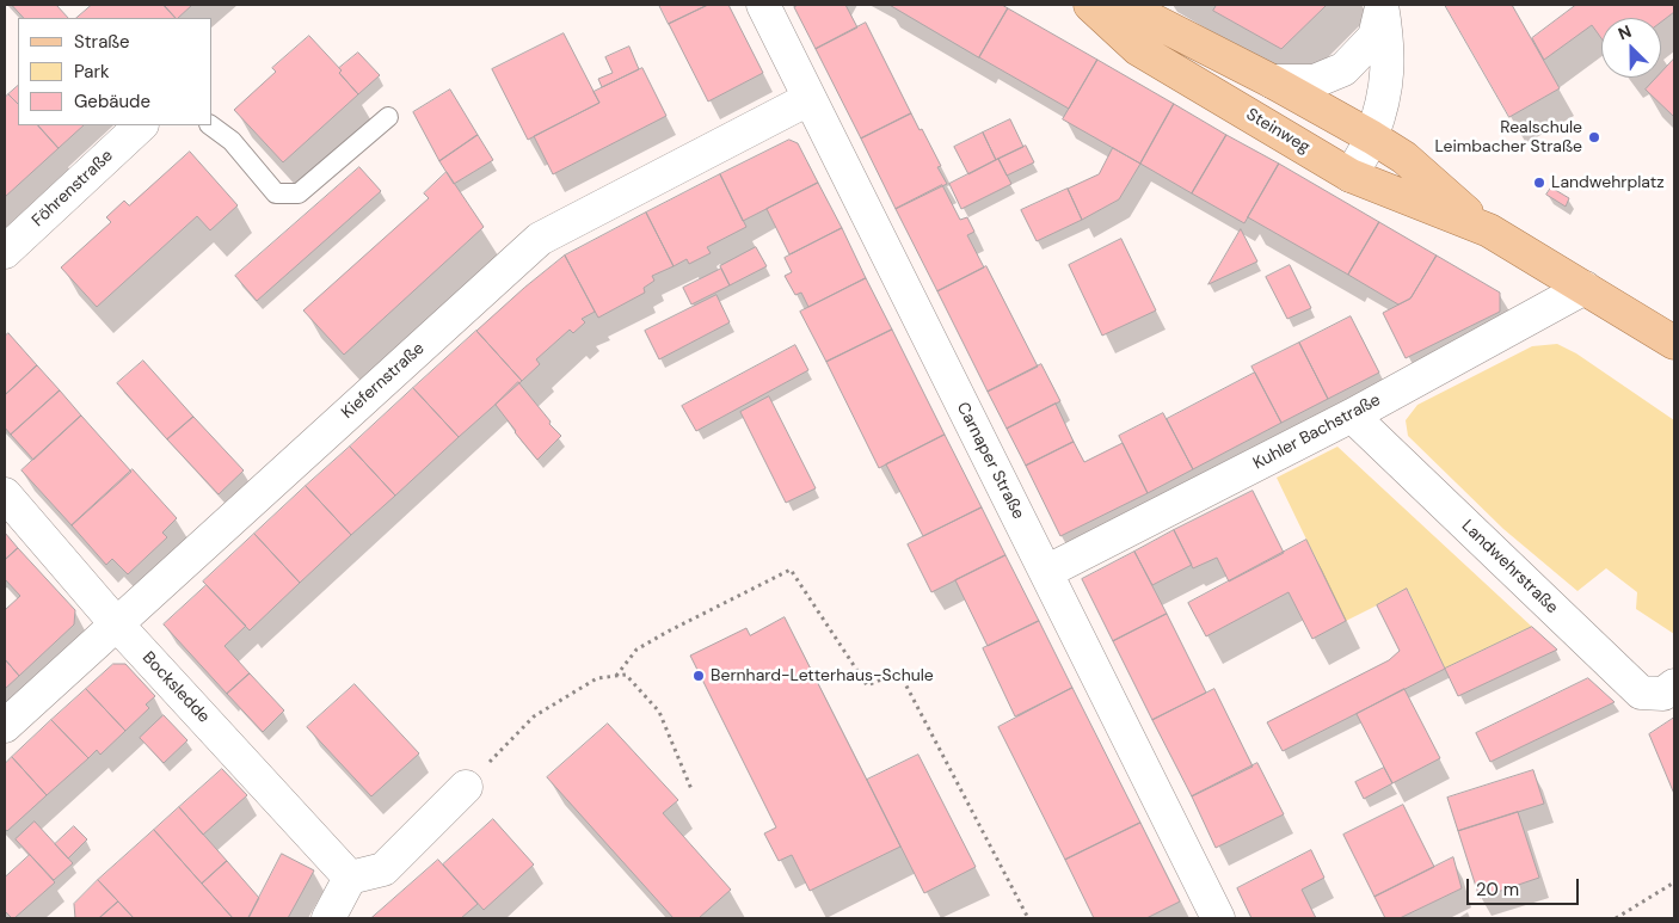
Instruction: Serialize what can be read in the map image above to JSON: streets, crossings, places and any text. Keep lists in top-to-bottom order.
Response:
{
  "streets": {
    "main road": ["Steinweg"],
    "street": [
      "Föhrenstraße",
      "Kiefernstraße",
      "Kuhler Bachstraße",
      "Carnaper Straße",
      "Landwehrstraße",
      "Bocksledde"
    ]
  },
  "crossings": [
    ["Steinweg", "Kuhler Bachstraße"],
    ["Kiefernstraße", "Carnaper Straße"],
    ["Kiefernstraße", "Bocksledde"],
    ["Kuhler Bachstraße", "Carnaper Straße"],
    ["Kuhler Bachstraße", "Landwehrstraße"]
  ],
  "places": ["Realschule Leimbacher Straße", "Landwehrplatz", "Bernhard-Letterhaus-Schule"],
  "legend": ["Straße", "Park", "Gebäude"],
  "scale_bar": "20 m",
  "north": "top left"
}
